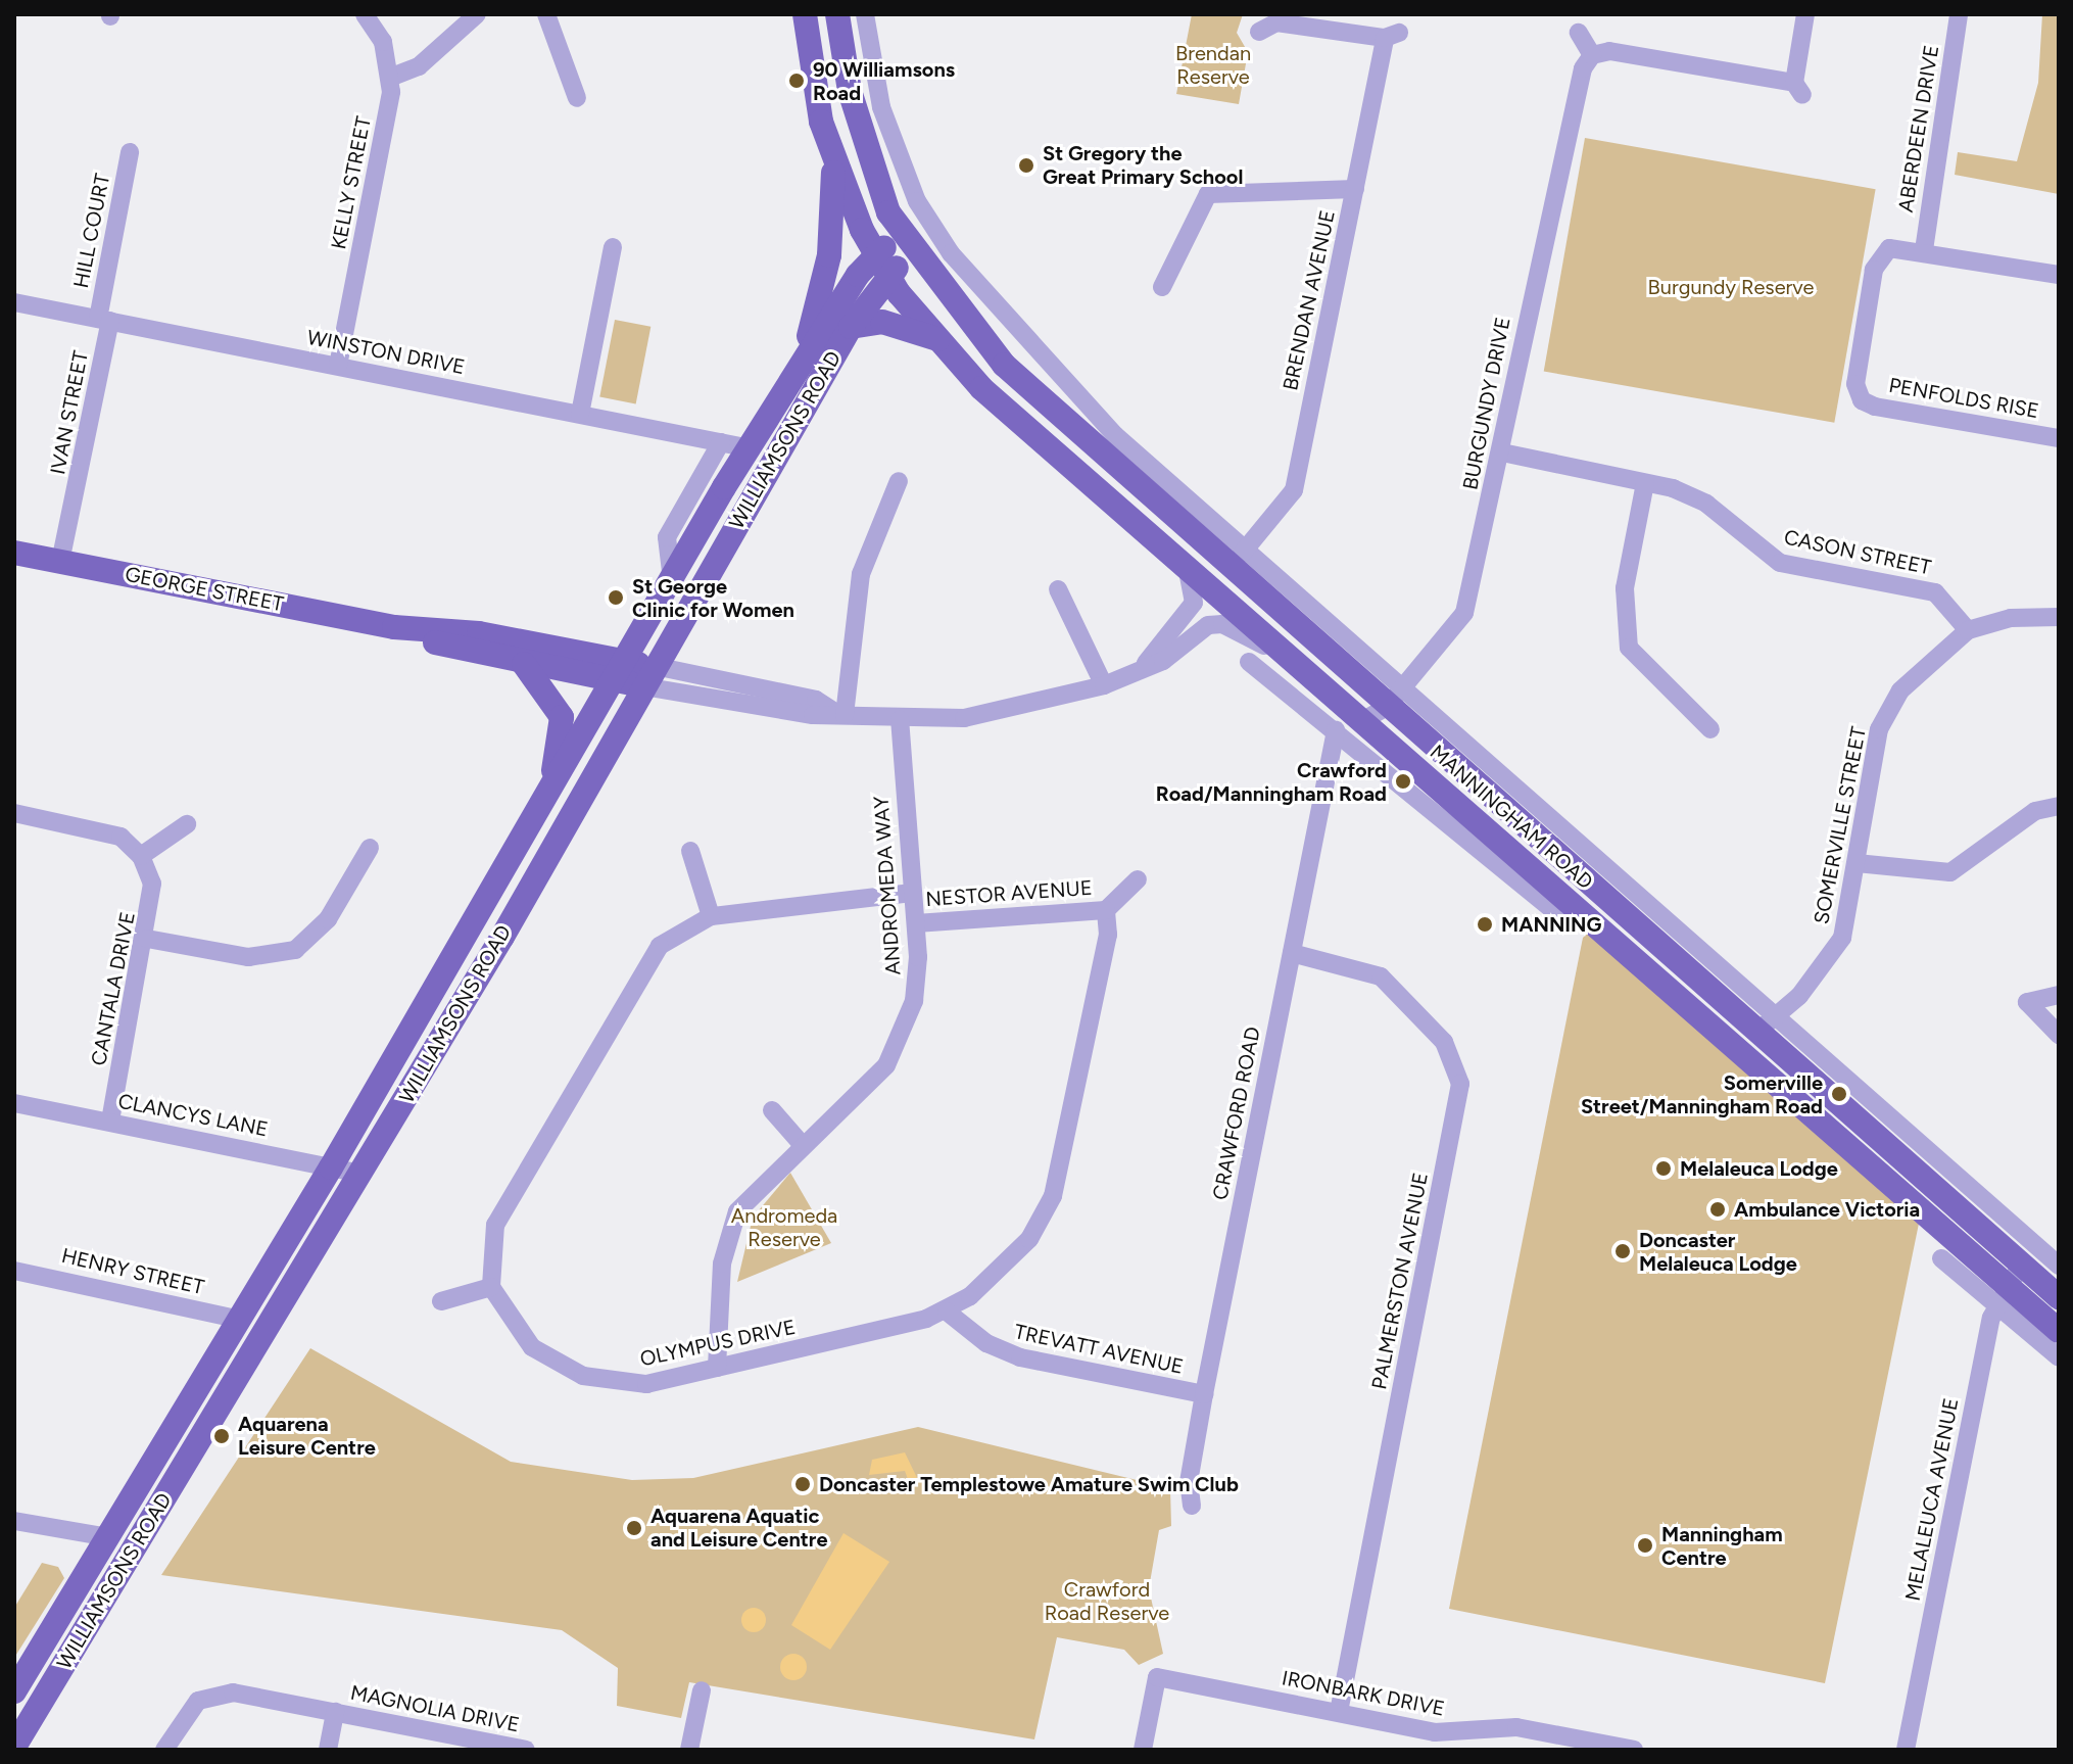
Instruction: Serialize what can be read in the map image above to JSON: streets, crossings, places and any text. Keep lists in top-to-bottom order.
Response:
{
  "streets": {
    "main road": ["WILLIAMSONS ROAD", "GEORGE STREET", "MANNINGHAM ROAD"],
    "street": [
      "ABERDEEN DRIVE",
      "KELLY STREET",
      "HILL COURT",
      "BRENDAN AVENUE",
      "WINSTON DRIVE",
      "PENFOLDS RISE",
      "BURGUNDY DRIVE",
      "IVAN STREET",
      "CASON STREET",
      "SOMERVILLE STREET",
      "ANDROMEDA WAY",
      "NESTOR AVENUE",
      "CANTALA DRIVE",
      "CRAWFORD ROAD",
      "CLANCYS LANE",
      "HENRY STREET",
      "PALMERSTON AVENUE",
      "OLYMPUS DRIVE",
      "TREVATT AVENUE",
      "MELALEUCA AVENUE",
      "IRONBARK DRIVE",
      "MAGNOLIA DRIVE"
    ]
  },
  "crossings": [
    ["ABERDEEN DRIVE", "PENFOLDS RISE"],
    ["KELLY STREET", "WINSTON DRIVE"],
    ["HILL COURT", "WINSTON DRIVE"],
    ["HILL COURT", "IVAN STREET"],
    ["BRENDAN AVENUE", "MANNINGHAM ROAD"],
    ["WINSTON DRIVE", "IVAN STREET"],
    ["WINSTON DRIVE", "WILLIAMSONS ROAD"],
    ["BURGUNDY DRIVE", "CASON STREET"],
    ["BURGUNDY DRIVE", "MANNINGHAM ROAD"],
    ["IVAN STREET", "GEORGE STREET"],
    ["WILLIAMSONS ROAD", "GEORGE STREET"],
    ["WILLIAMSONS ROAD", "MANNINGHAM ROAD"],
    ["WILLIAMSONS ROAD", "CLANCYS LANE"],
    ["WILLIAMSONS ROAD", "HENRY STREET"],
    ["CASON STREET", "SOMERVILLE STREET"],
    ["MANNINGHAM ROAD", "SOMERVILLE STREET"],
    ["MANNINGHAM ROAD", "CRAWFORD ROAD"],
    ["MANNINGHAM ROAD", "MELALEUCA AVENUE"],
    ["ANDROMEDA WAY", "NESTOR AVENUE"],
    ["ANDROMEDA WAY", "OLYMPUS DRIVE"],
    ["NESTOR AVENUE", "OLYMPUS DRIVE"],
    ["CANTALA DRIVE", "CLANCYS LANE"],
    ["CRAWFORD ROAD", "PALMERSTON AVENUE"],
    ["CRAWFORD ROAD", "TREVATT AVENUE"],
    ["PALMERSTON AVENUE", "IRONBARK DRIVE"],
    ["OLYMPUS DRIVE", "TREVATT AVENUE"]
  ],
  "parks": [
    "Brendan Reserve",
    "Burgundy Reserve",
    "Andromeda Reserve",
    "Crawford Road Reserve"
  ],
  "places": [
    "90 Williamsons Road",
    "St Gregory the Great Primary School",
    "St George Clinic for Women",
    "Crawford Road/Manningham Road",
    "MANNING",
    "Somerville Street/Manningham Road",
    "Melaleuca Lodge",
    "Ambulance Victoria",
    "Doncaster Melaleuca Lodge",
    "Aquarena Leisure Centre",
    "Doncaster Templestowe Amature Swim Club",
    "Aquarena Aquatic and Leisure Centre",
    "Manningham Centre"
  ]
}
